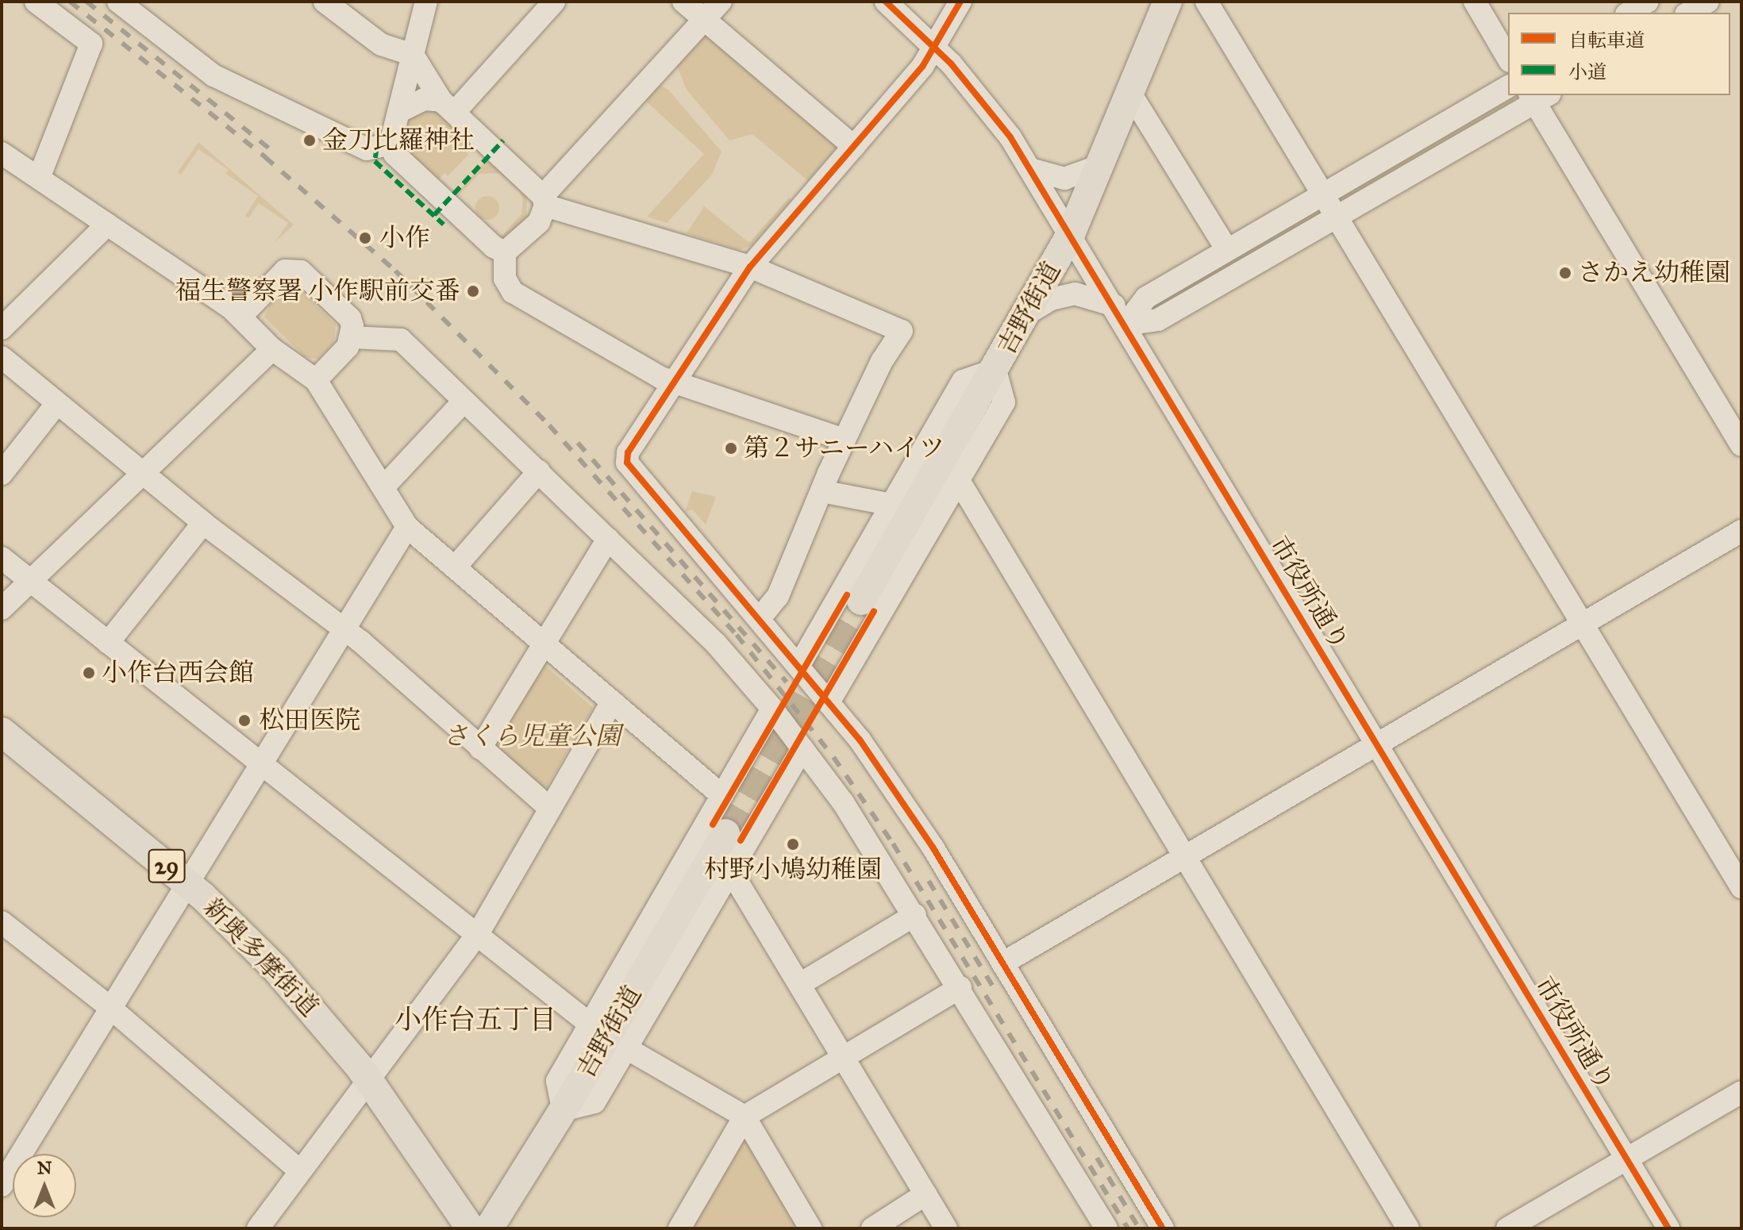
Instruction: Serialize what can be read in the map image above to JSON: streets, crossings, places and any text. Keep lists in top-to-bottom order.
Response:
{
  "streets": {
    "main road": ["吉野街道", "29", "新奥多摩街道"],
    "street": ["市役所通り"]
  },
  "crossings": [
    ["吉野街道", "市役所通り"]
  ],
  "districts": ["小作台五丁目"],
  "parks": ["さくら児童公園"],
  "places": [
    "金刀比羅神社",
    "小作",
    "さかえ幼稚園",
    "福生警察署 小作駅前交番",
    "第２サニーハイツ",
    "小作台西会館",
    "松田医院",
    "村野小鳩幼稚園"
  ],
  "legend": ["自転車道", "小道"],
  "north": "top"
}
